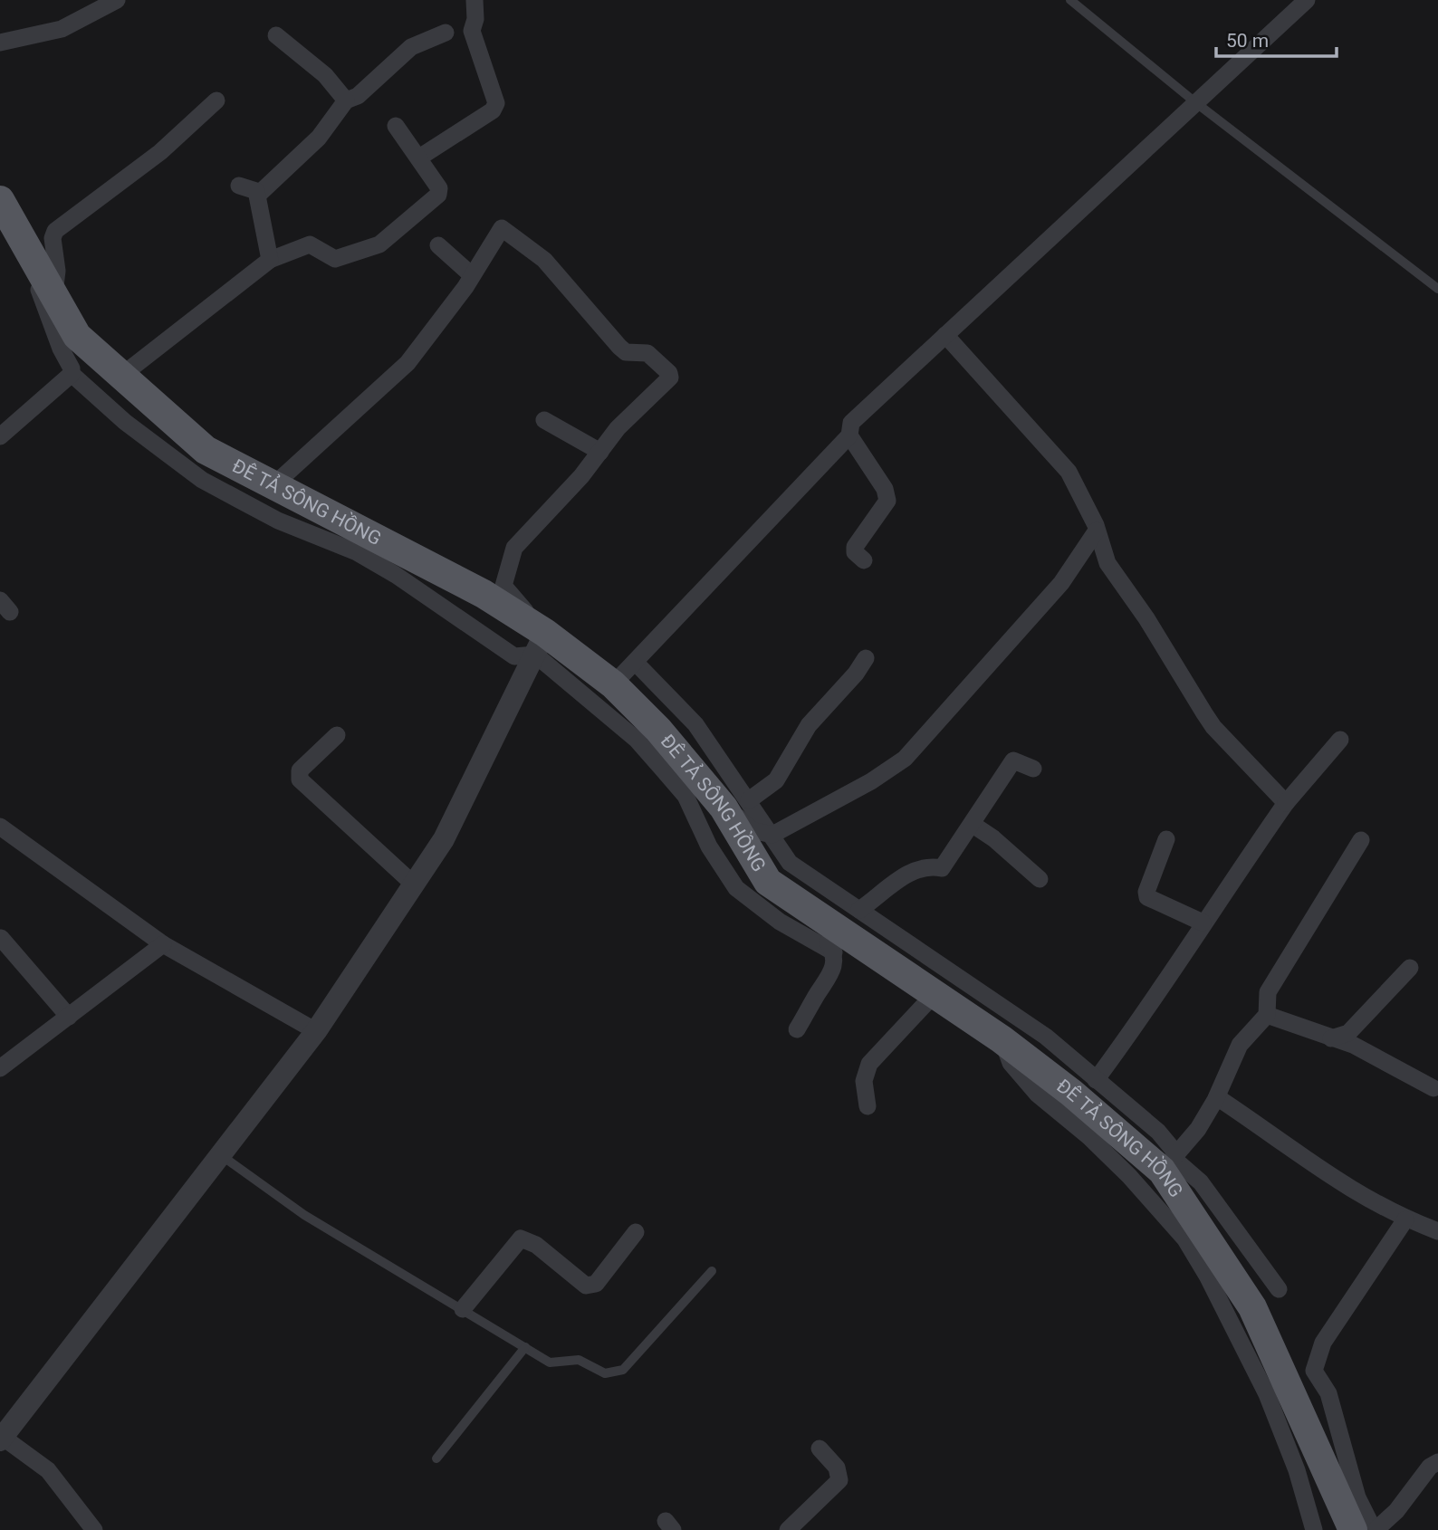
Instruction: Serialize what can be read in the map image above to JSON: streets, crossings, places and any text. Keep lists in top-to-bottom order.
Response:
{
  "streets": {
    "main road": ["ĐÊ TẢ SÔNG HỒNG"]
  },
  "scale_bar": "50 m"
}
